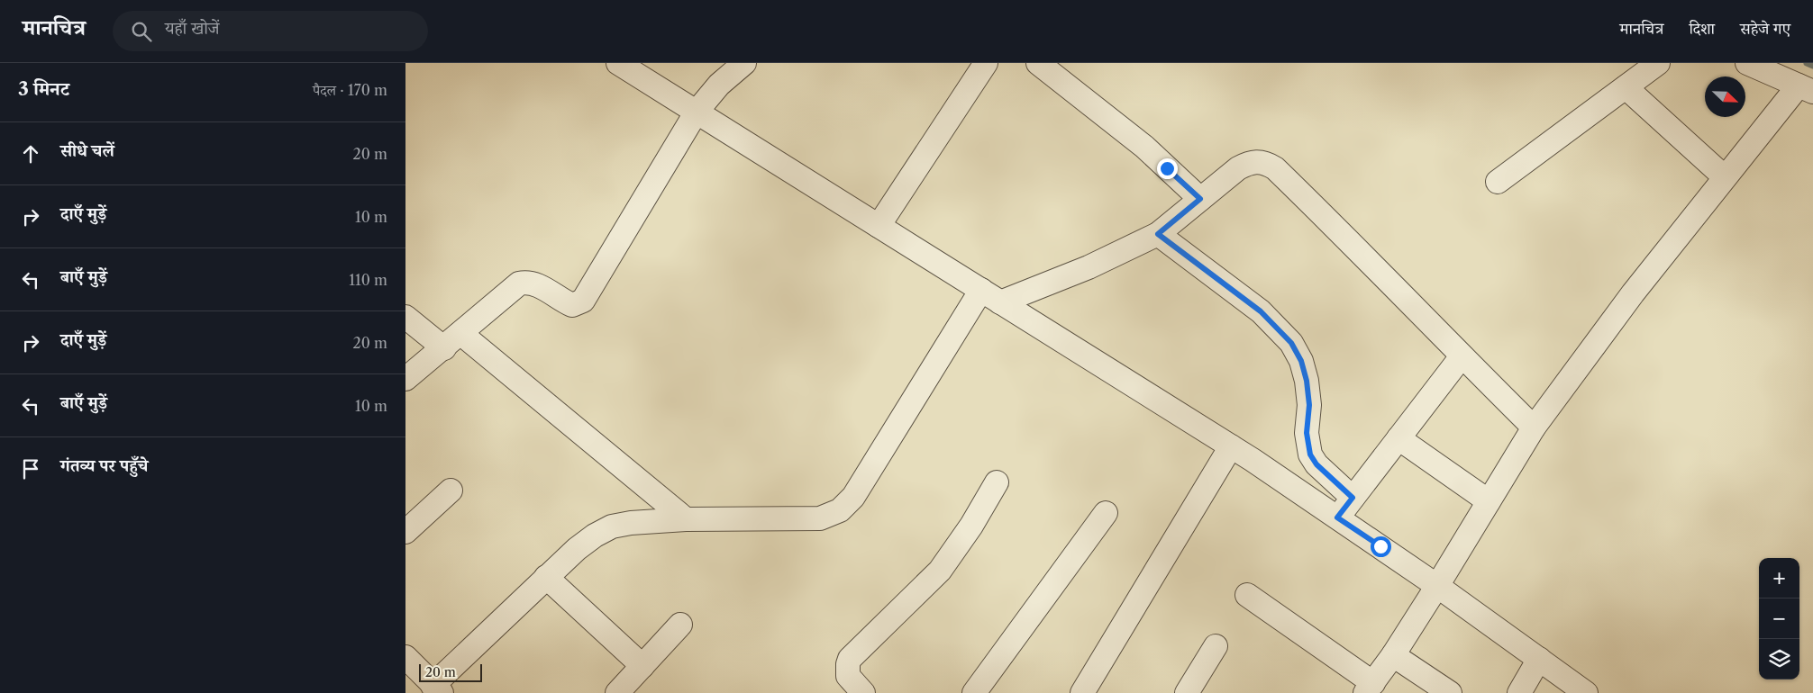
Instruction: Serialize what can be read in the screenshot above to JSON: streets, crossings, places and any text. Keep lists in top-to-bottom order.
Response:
{
  "scale_bar": "20 m",
  "north": "bottom right",
  "page": {
    "header": "मानचित्र",
    "search": "यहाँ खोजें",
    "nav": ["मानचित्र", "दिशा", "सहेजे गए"],
    "heading": ["3 मिनट", "पैदल · 170 m"],
    "list": [
      ["सीधे चलें", "20 m"],
      ["दाएँ मुड़ें", "10 m"],
      ["बाएँ मुड़ें", "110 m"],
      ["दाएँ मुड़ें", "20 m"],
      ["बाएँ मुड़ें", "10 m"],
      "गंतव्य पर पहुँचे"
    ],
    "map_buttons": ["+", "−"],
    "scale": "20 m"
  }
}
